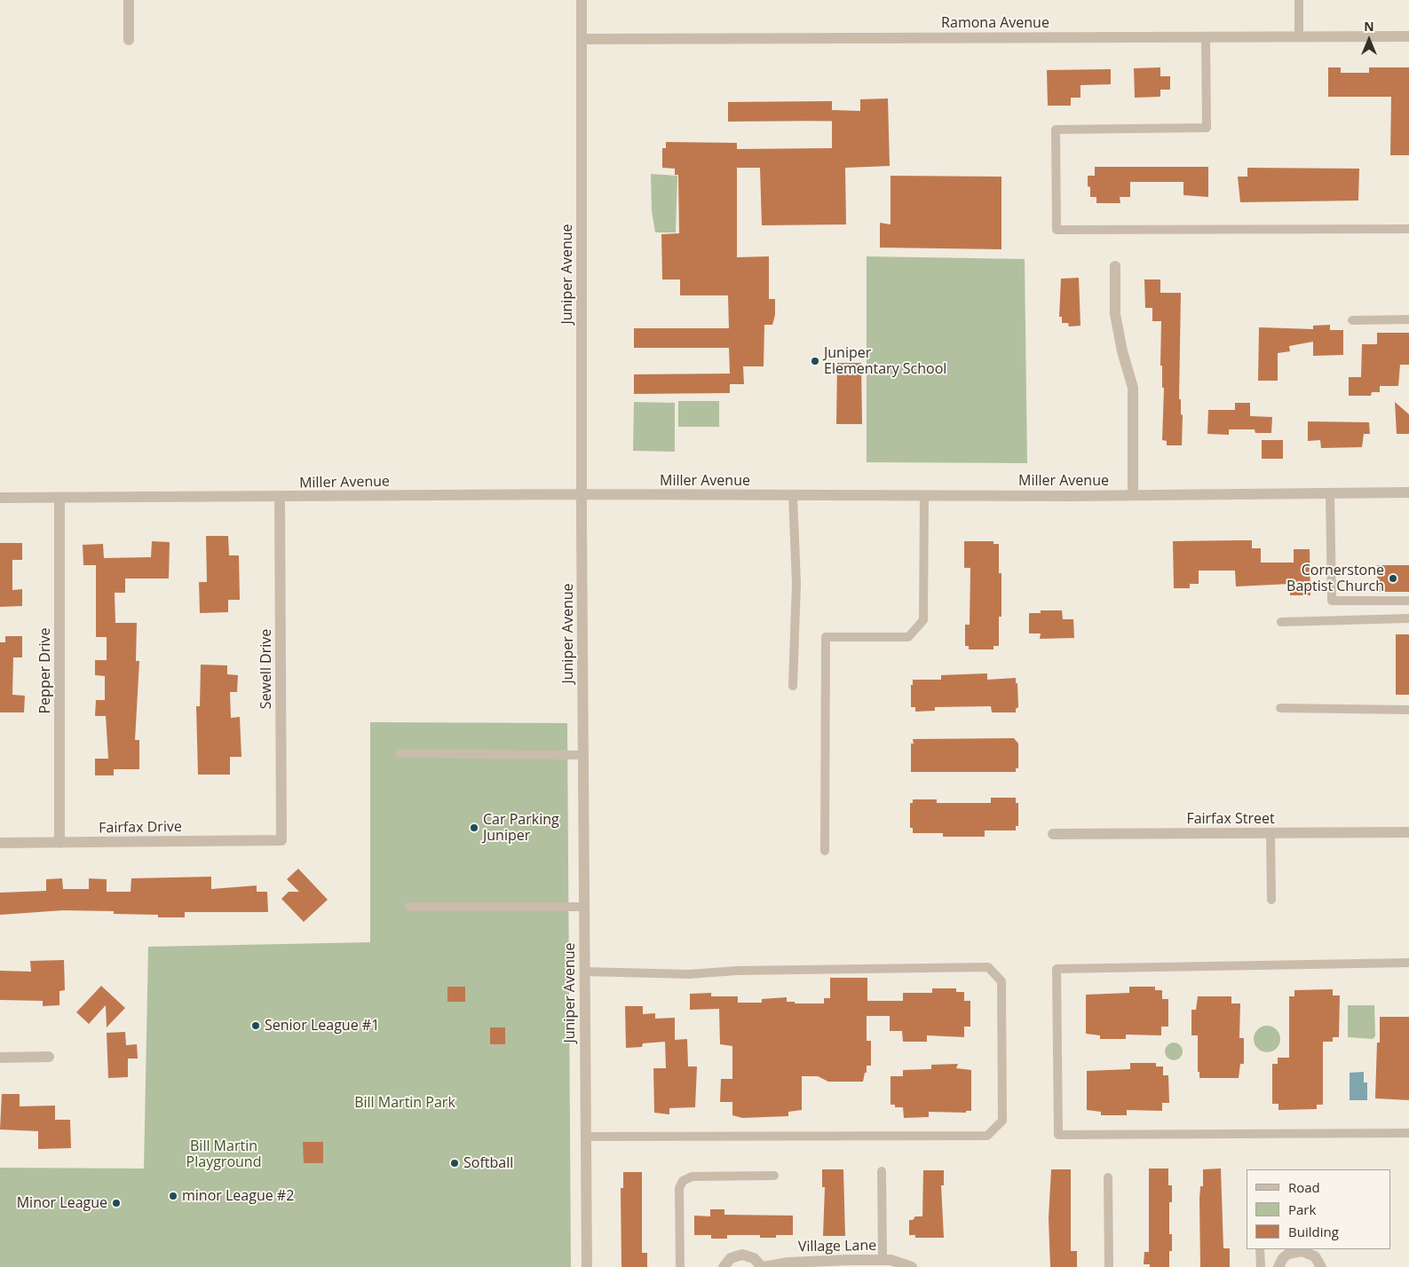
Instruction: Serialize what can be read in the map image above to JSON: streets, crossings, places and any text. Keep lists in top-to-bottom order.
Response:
{
  "streets": {
    "street": [
      "Ramona Avenue",
      "Juniper Avenue",
      "Miller Avenue",
      "Sewell Drive",
      "Pepper Drive",
      "Fairfax Street",
      "Fairfax Drive",
      "Village Lane"
    ]
  },
  "crossings": [
    ["Ramona Avenue", "Juniper Avenue"],
    ["Juniper Avenue", "Miller Avenue"],
    ["Miller Avenue", "Sewell Drive"],
    ["Miller Avenue", "Pepper Drive"],
    ["Sewell Drive", "Fairfax Drive"],
    ["Pepper Drive", "Fairfax Drive"]
  ],
  "parks": ["Bill Martin Park", "Bill Martin Playground"],
  "places": [
    "Juniper Elementary School",
    "Cornerstone Baptist Church",
    "Car Parking Juniper",
    "Senior League #1",
    "Softball",
    "minor League #2",
    "Minor League"
  ],
  "legend": ["Road", "Park", "Building"],
  "north": "top"
}
